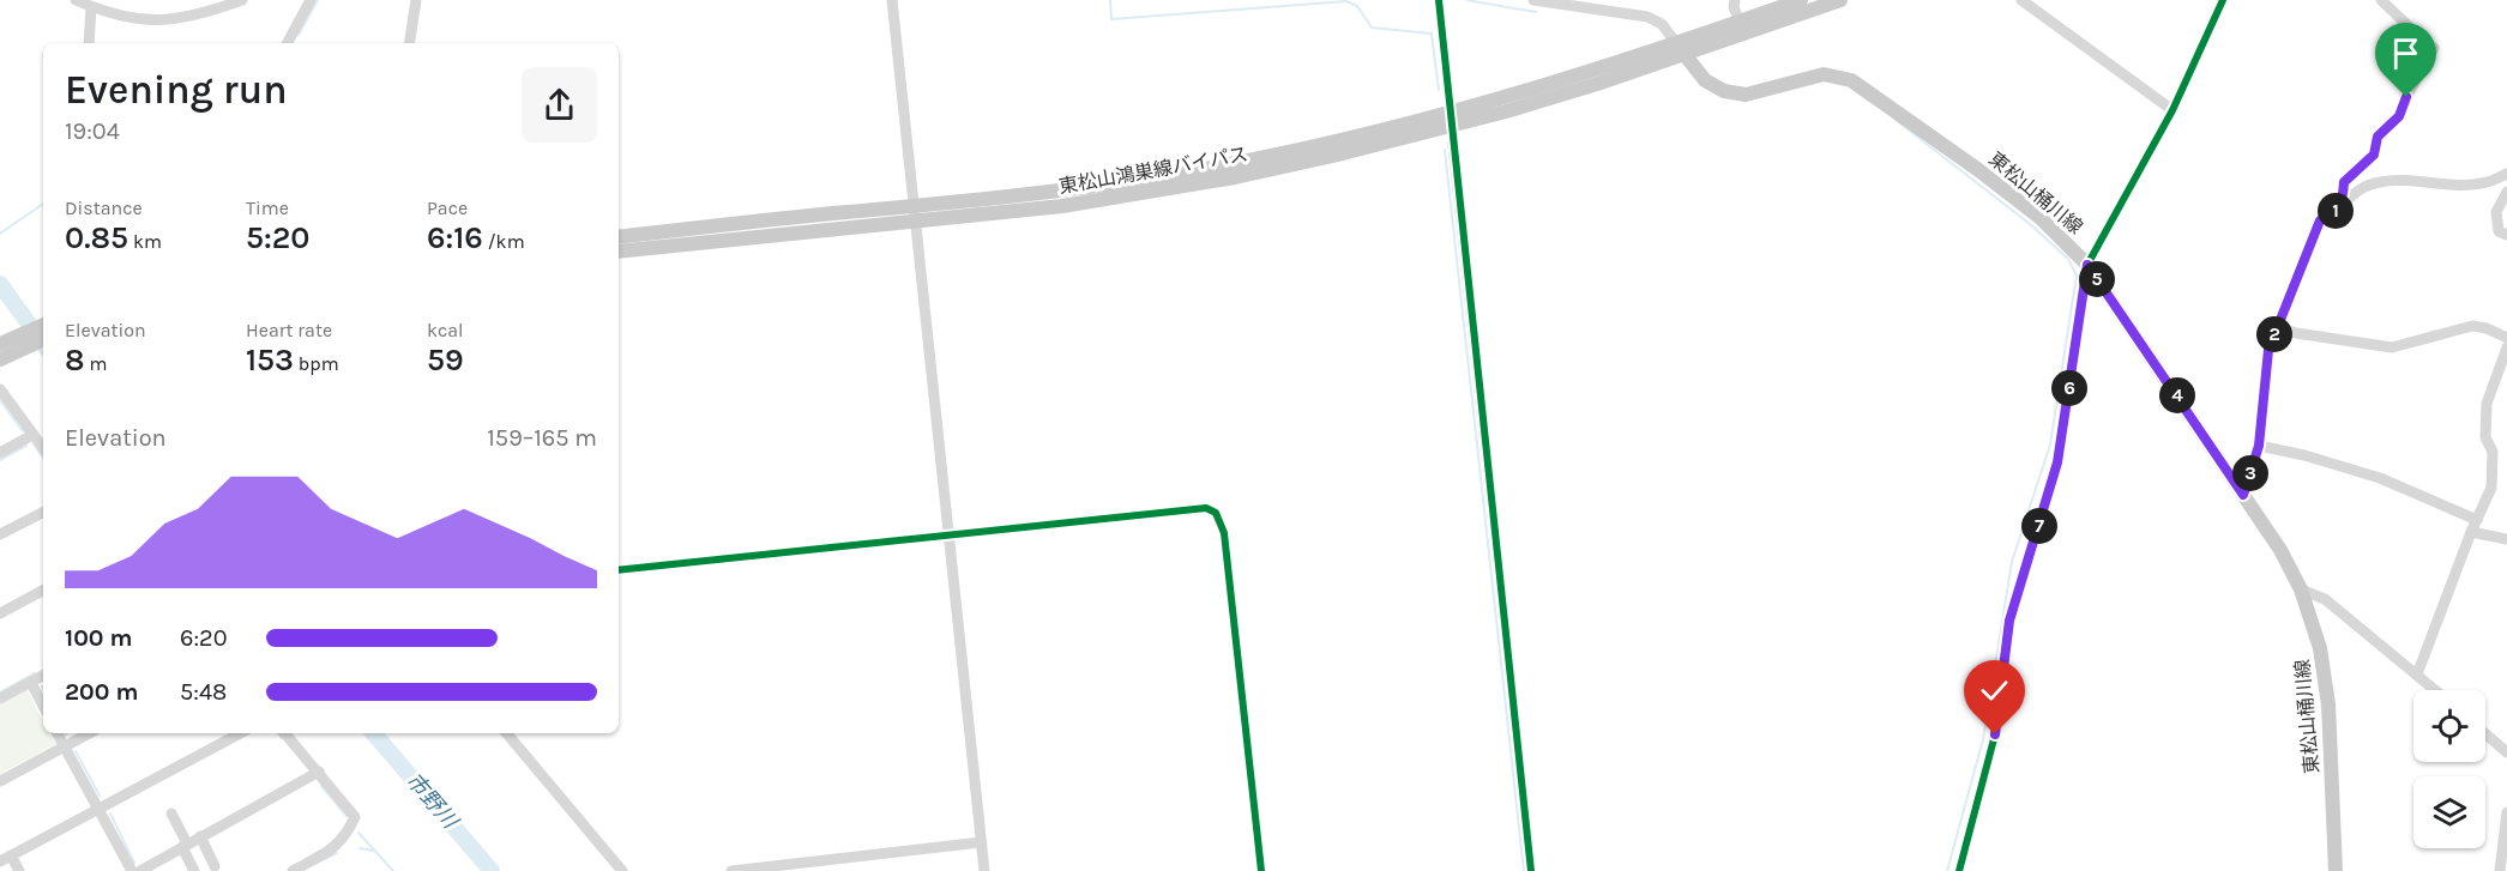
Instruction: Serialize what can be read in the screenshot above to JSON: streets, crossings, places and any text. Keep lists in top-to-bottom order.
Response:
{
  "streets": {
    "main road": ["東松山鴻巣線バイパス", "東松山桶川線"]
  },
  "crossings": [
    ["東松山鴻巣線バイパス", "東松山桶川線"]
  ],
  "water": ["市野川"],
  "page": {
    "heading": ["Evening run", "19:04"],
    "stats": [
      ["Distance", "0.85 km"],
      ["Time", "5:20"],
      ["Pace", "6:16 /km"],
      ["Elevation", "8 m"],
      ["Heart rate", "153 bpm"],
      ["kcal", "59"]
    ],
    "pins": [
      "1",
      "5",
      "2",
      "6",
      "4",
      "3",
      "7"
    ],
    "chart": ["Elevation", "159–165 m"],
    "list": [
      {
        "name": "100 m",
        "note": "6:20"
      },
      {
        "name": "200 m",
        "note": "5:48"
      }
    ]
  }
}
